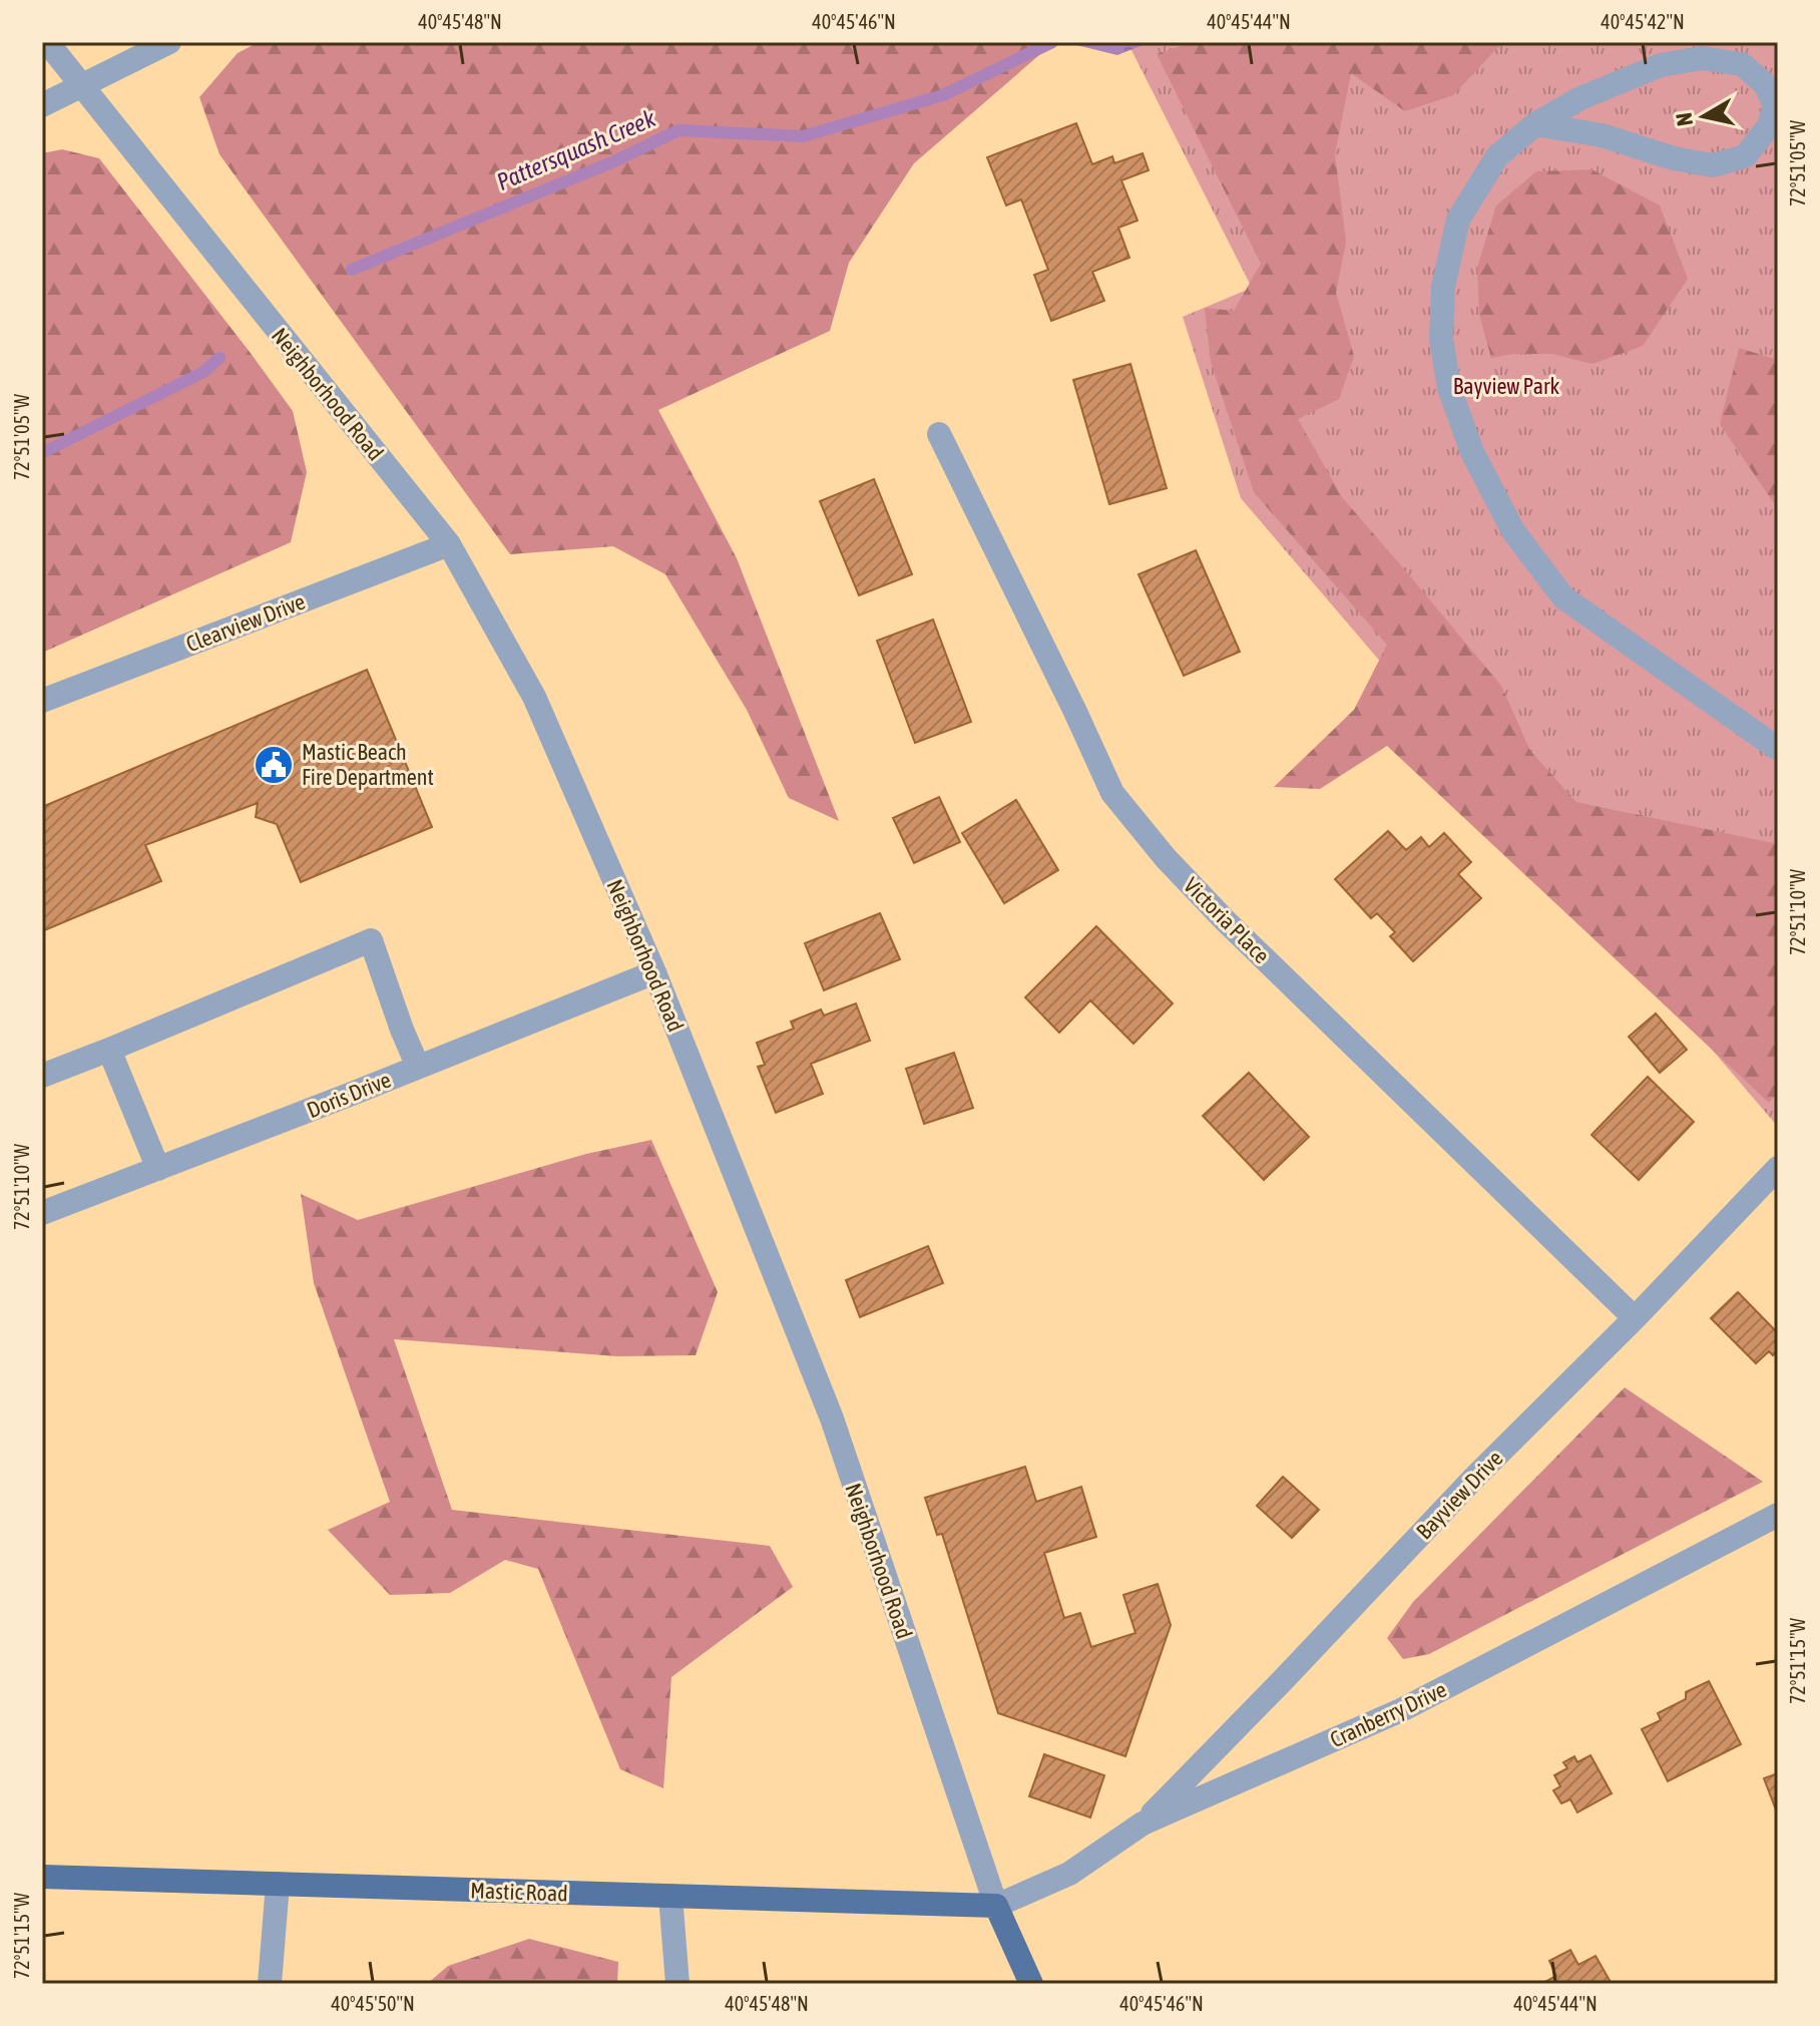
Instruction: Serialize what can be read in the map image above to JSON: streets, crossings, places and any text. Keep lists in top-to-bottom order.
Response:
{
  "streets": {
    "main road": ["Neighborhood Road", "Mastic Road"],
    "street": [
      "Clearview Drive",
      "Victoria Place",
      "Doris Drive",
      "Bayview Drive",
      "Cranberry Drive"
    ]
  },
  "crossings": [
    ["Neighborhood Road", "Clearview Drive"],
    ["Neighborhood Road", "Doris Drive"],
    ["Neighborhood Road", "Cranberry Drive"],
    ["Neighborhood Road", "Mastic Road"],
    ["Victoria Place", "Bayview Drive"],
    ["Bayview Drive", "Cranberry Drive"],
    ["Cranberry Drive", "Mastic Road"]
  ],
  "water": ["Pattersquash Creek"],
  "parks": ["Bayview Park"],
  "places": {
    "public building": ["Mastic Beach Fire Department"]
  },
  "north": "left",
  "coordinates": [
    "40°45'48\"N",
    "40°45'46\"N",
    "40°45'44\"N",
    "40°45'42\"N",
    "72°51'05\"W",
    "72°51'10\"W",
    "72°51'15\"W",
    "40°45'50\"N"
  ]
}
